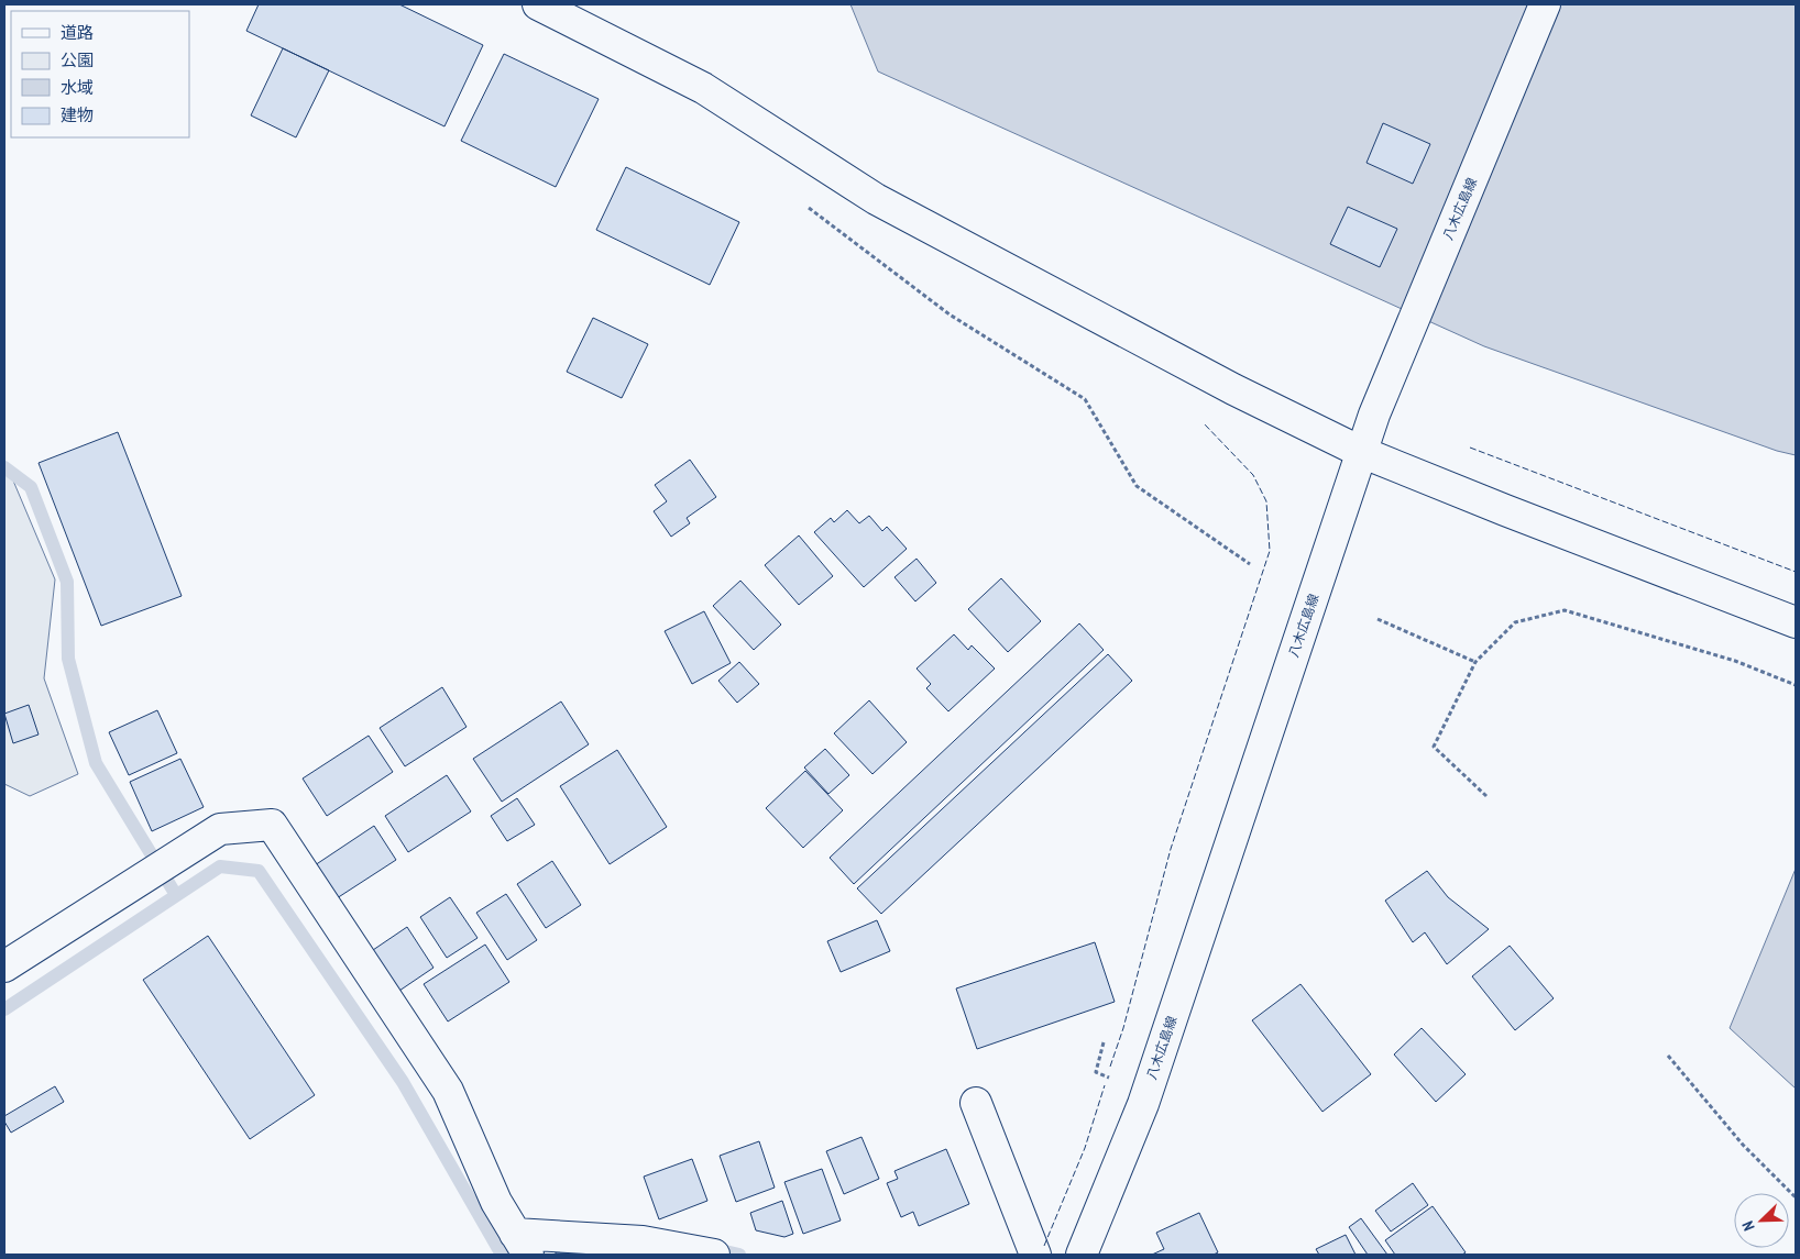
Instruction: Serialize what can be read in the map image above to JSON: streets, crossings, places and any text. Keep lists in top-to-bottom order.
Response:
{
  "streets": {
    "street": ["八木広島線"]
  },
  "legend": [
    "道路",
    "公園",
    "水域",
    "建物"
  ],
  "north": "bottom left"
}
